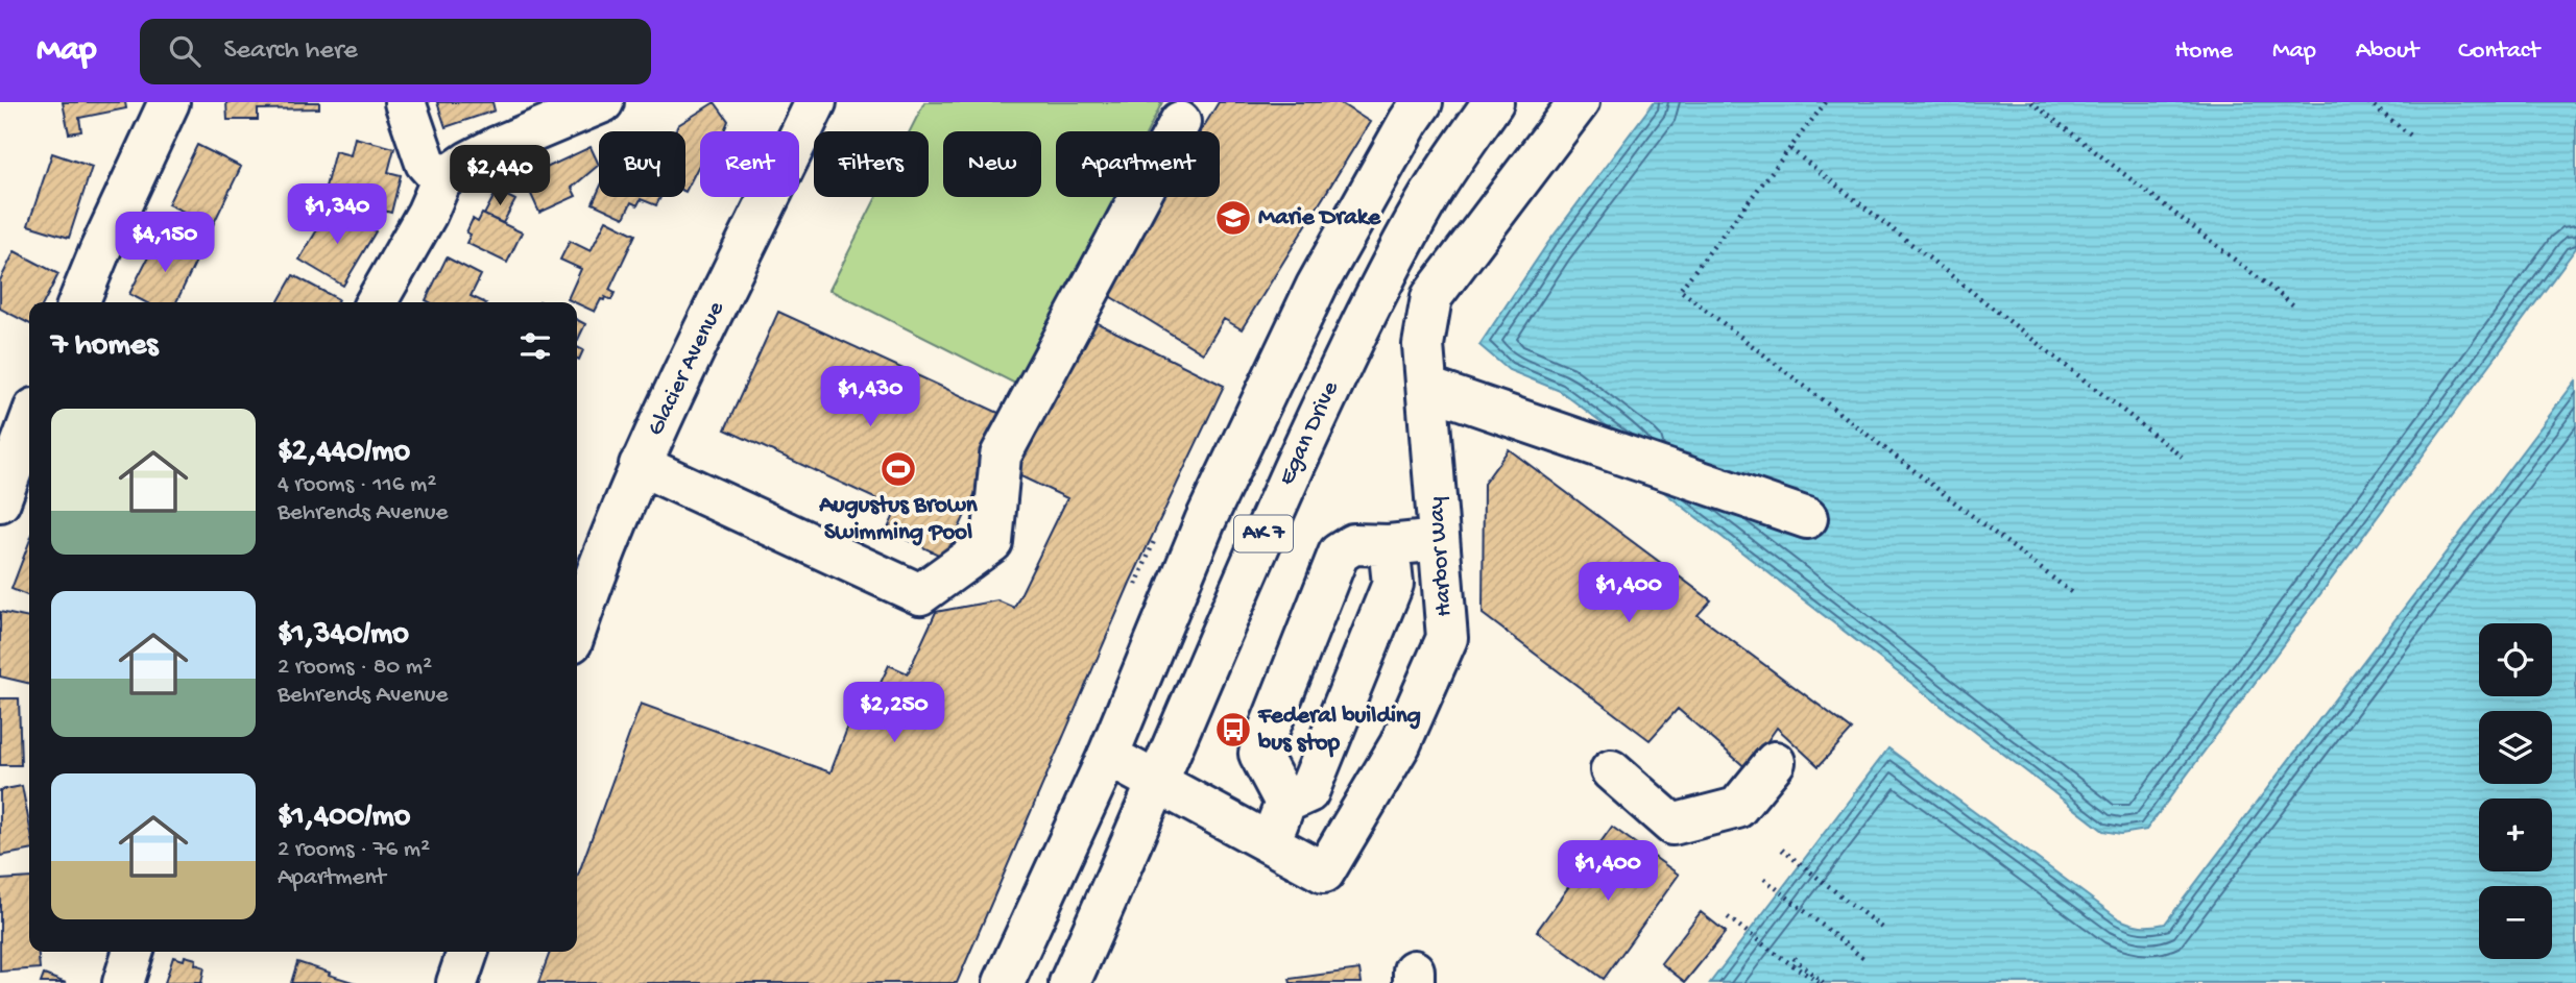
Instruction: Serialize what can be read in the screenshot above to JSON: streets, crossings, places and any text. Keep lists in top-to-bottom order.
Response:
{
  "streets": {
    "main road": [
      "Glacier Avenue",
      "Egan Drive",
      "AK 7",
      "Harbor Way"
    ]
  },
  "crossings": [
    ["Egan Drive", "Harbor Way"],
    ["AK 7", "Harbor Way"]
  ],
  "places": {
    "school or university": ["Marie Drake"],
    "sports": ["Augustus Brown Swimming Pool"],
    "bus stop": ["Federal building bus stop"]
  },
  "page": {
    "header": "Map",
    "search": "Search here",
    "nav": [
      "Home",
      "Map",
      "About",
      "Contact"
    ],
    "chip": [
      "Buy",
      "Rent",
      "Filters",
      "New",
      "Apartment"
    ],
    "price": [
      "$2,440",
      "$1,340",
      "$4,150",
      "$1,430",
      "$1,400",
      "$2,250",
      "$1,400"
    ],
    "heading": "7 homes",
    "list": [
      {
        "name": "$2,440/mo",
        "note": "4 rooms · 116 m² · Behrends Avenue"
      },
      {
        "name": "$1,340/mo",
        "note": "2 rooms · 80 m² · Behrends Avenue"
      },
      {
        "name": "$1,400/mo",
        "note": "2 rooms · 76 m² · Apartment"
      }
    ],
    "map_buttons": ["+", "−"]
  }
}
